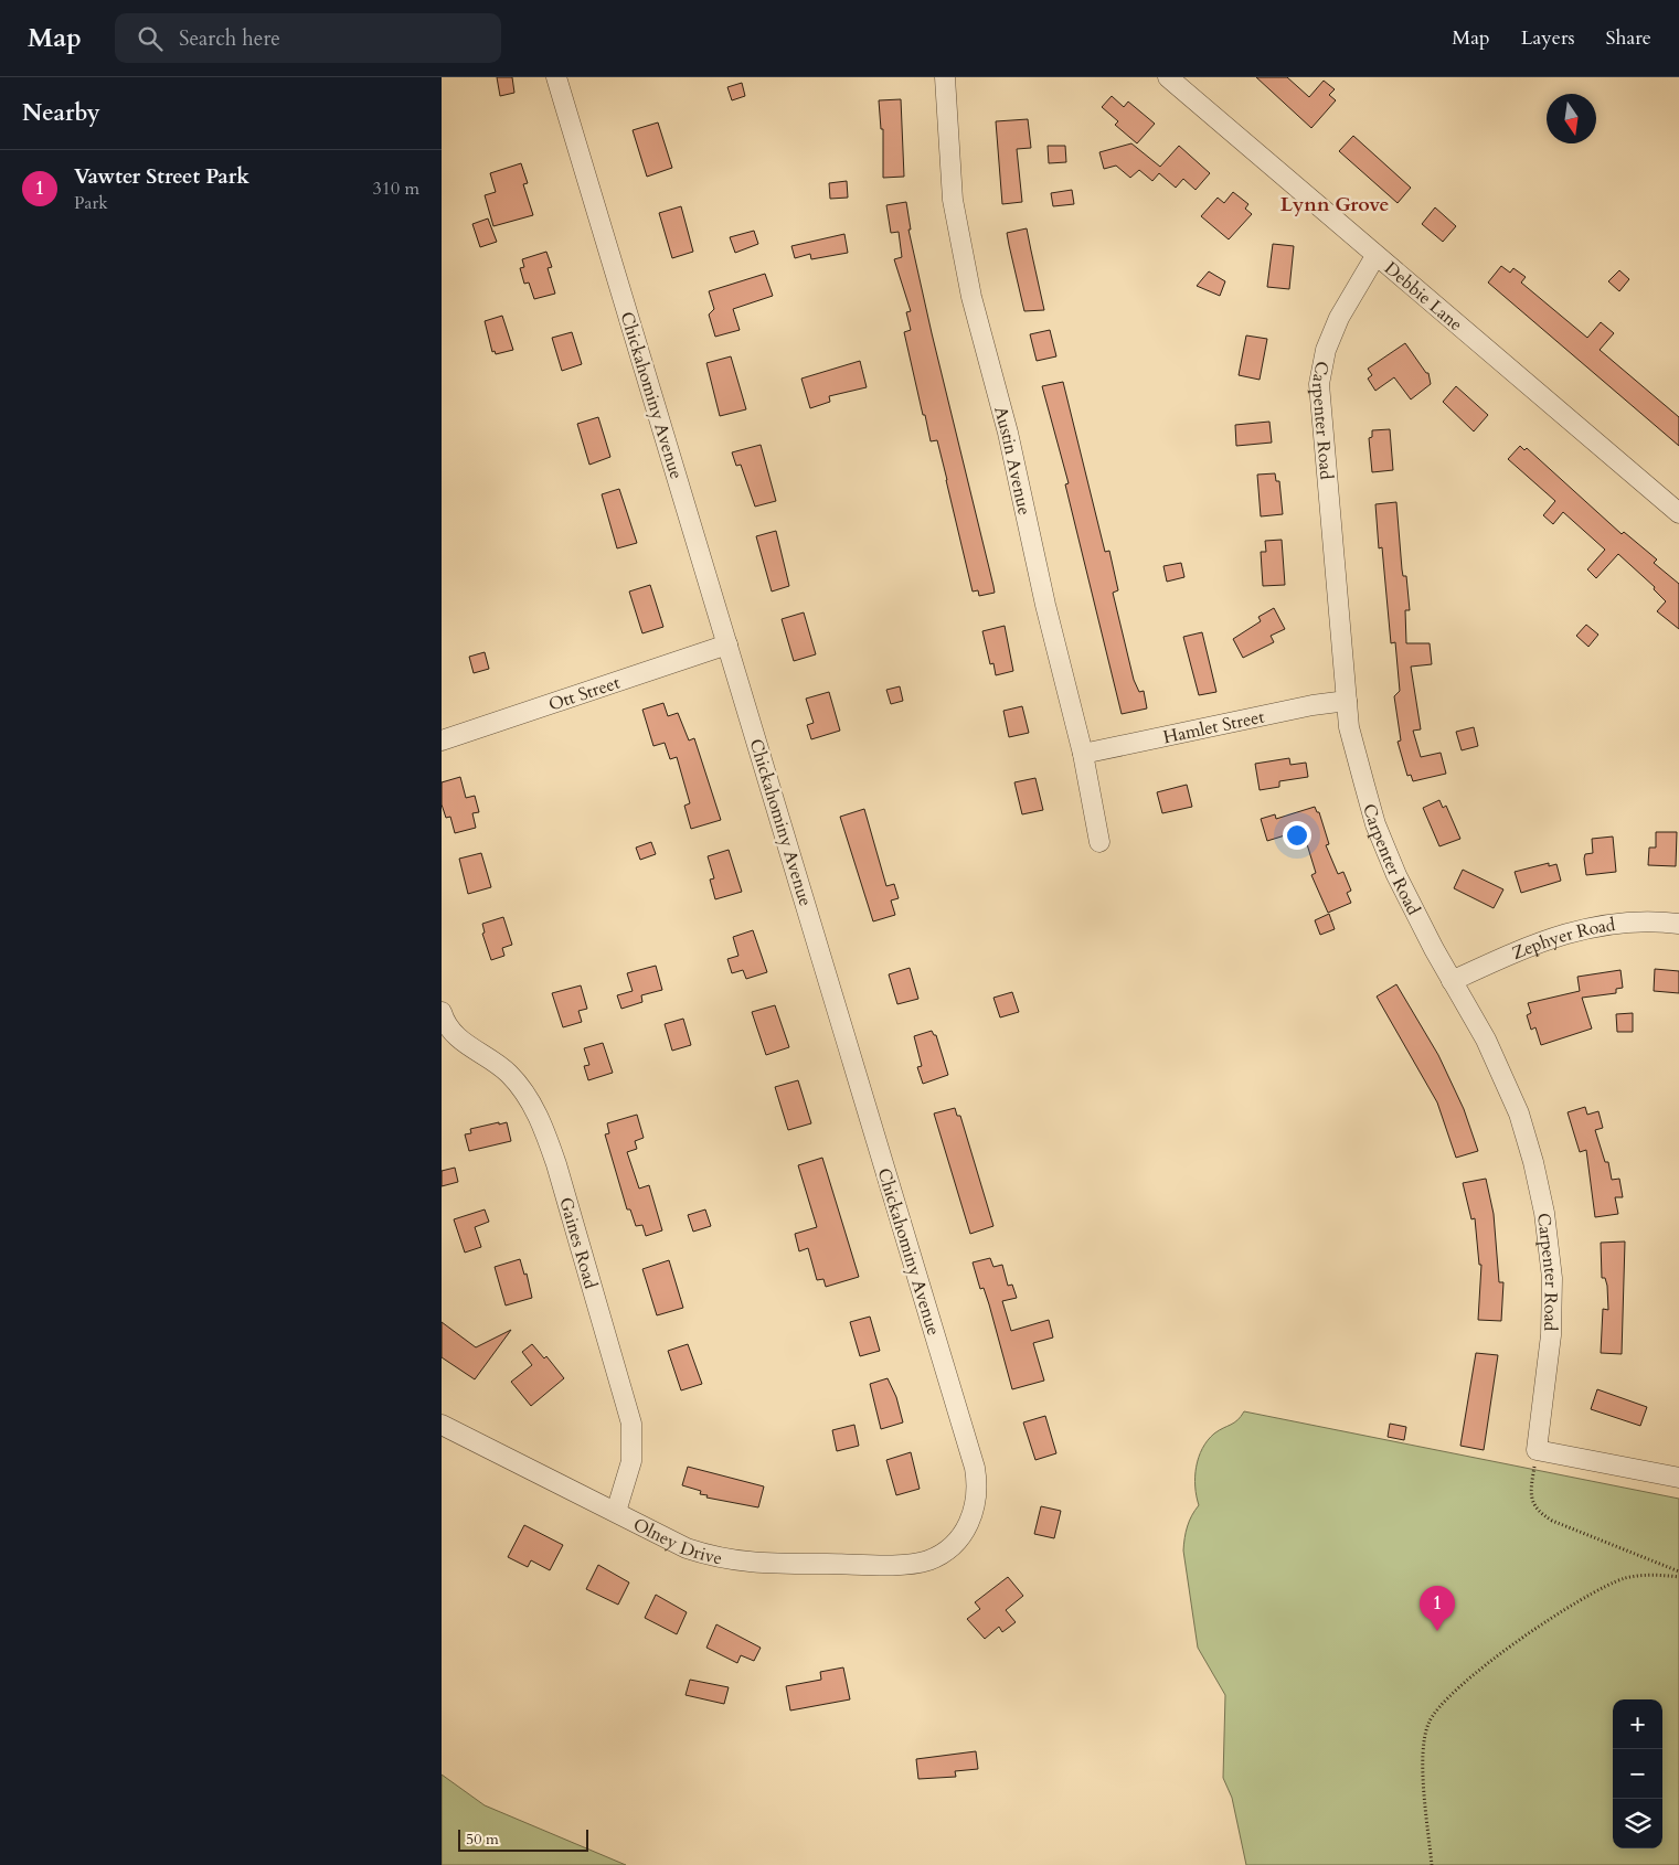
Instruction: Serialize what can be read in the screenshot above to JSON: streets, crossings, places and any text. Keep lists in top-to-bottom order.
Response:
{
  "streets": {
    "street": [
      "Debbie Lane",
      "Chickahominy Avenue",
      "Carpenter Road",
      "Austin Avenue",
      "Ott Street",
      "Hamlet Street",
      "Zephyer Road",
      "Gaines Road",
      "Olney Drive"
    ]
  },
  "crossings": [
    ["Debbie Lane", "Carpenter Road"],
    ["Chickahominy Avenue", "Ott Street"],
    ["Chickahominy Avenue", "Olney Drive"],
    ["Carpenter Road", "Hamlet Street"],
    ["Carpenter Road", "Zephyer Road"],
    ["Austin Avenue", "Hamlet Street"],
    ["Gaines Road", "Olney Drive"]
  ],
  "districts": ["Lynn Grove"],
  "scale_bar": "50 m",
  "north": "bottom",
  "page": {
    "header": "Map",
    "search": "Search here",
    "nav": ["Map", "Layers", "Share"],
    "heading": "Nearby",
    "list": [
      {
        "mark": "1",
        "name": "Vawter Street Park",
        "note": "Park",
        "value": "310 m"
      }
    ],
    "pins": "1",
    "map_buttons": ["+", "−"],
    "scale": "50 m"
  }
}
